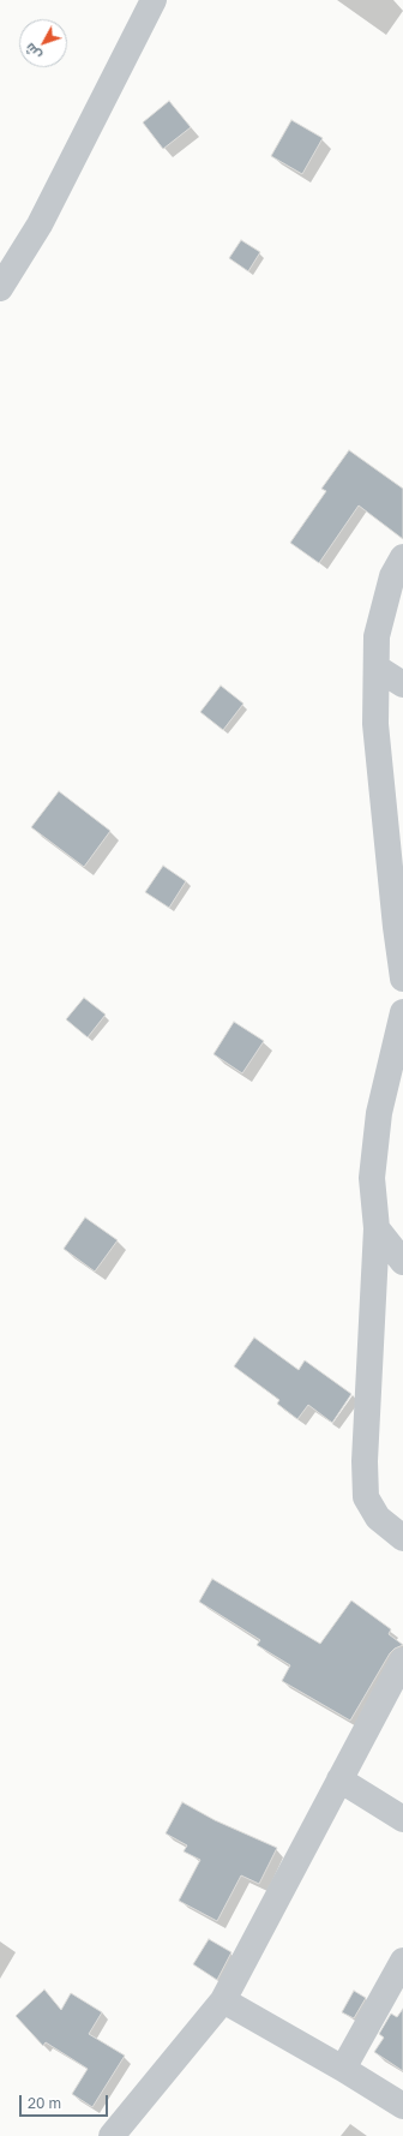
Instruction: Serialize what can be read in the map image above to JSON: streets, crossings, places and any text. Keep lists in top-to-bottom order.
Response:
{
  "scale_bar": "20 m",
  "north": "bottom left"
}
